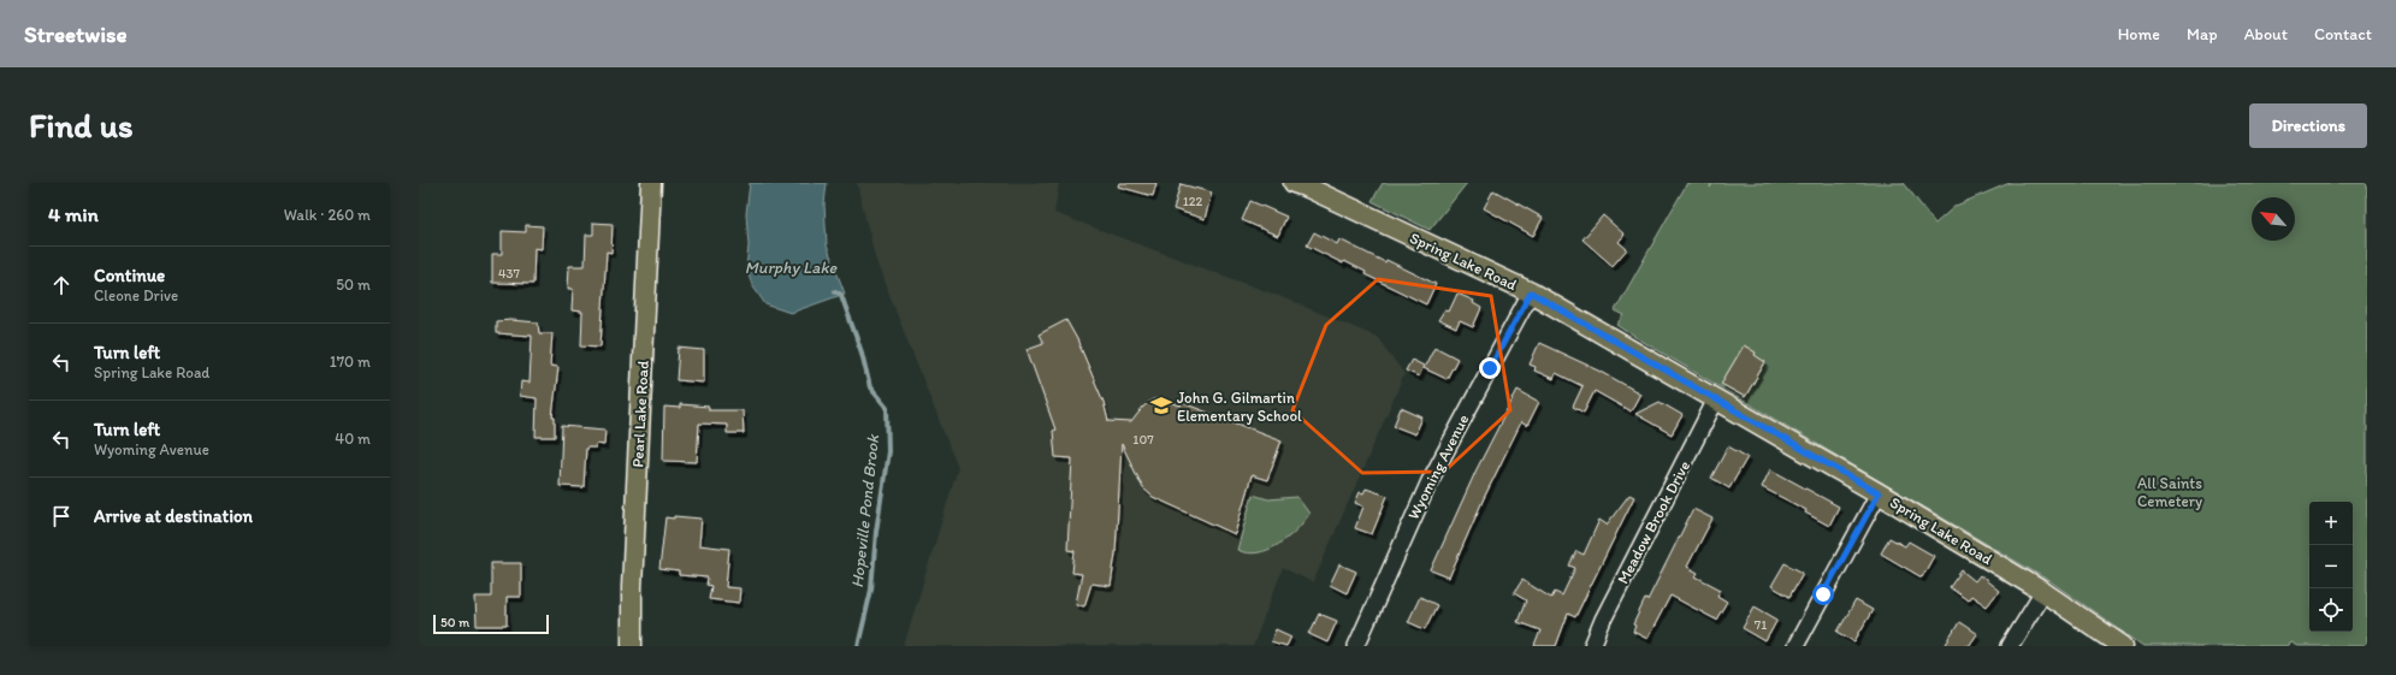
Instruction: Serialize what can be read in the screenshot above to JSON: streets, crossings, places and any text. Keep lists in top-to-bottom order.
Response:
{
  "streets": {
    "main road": ["Spring Lake Road", "Pearl Lake Road"],
    "street": ["Wyoming Avenue", "Meadow Brook Drive"]
  },
  "crossings": [
    ["Spring Lake Road", "Wyoming Avenue"],
    ["Spring Lake Road", "Meadow Brook Drive"]
  ],
  "water": ["Murphy Lake", "Hopeville Pond Brook"],
  "parks": ["All Saints Cemetery"],
  "places": {
    "school or university": ["John G. Gilmartin Elementary School"]
  },
  "house_numbers": [
    "122",
    "437",
    "107",
    "71"
  ],
  "scale_bar": "50 m",
  "north": "top left",
  "page": {
    "header": "Streetwise",
    "nav": [
      "Home",
      "Map",
      "About",
      "Contact"
    ],
    "buttons": "Directions",
    "title": "Find us",
    "heading": ["4 min", "Walk · 260 m"],
    "list": [
      ["Continue", "Cleone Drive", "50 m"],
      ["Turn left", "Spring Lake Road", "170 m"],
      ["Turn left", "Wyoming Avenue", "40 m"],
      "Arrive at destination"
    ],
    "map_buttons": ["+", "−"],
    "scale": "50 m"
  }
}
